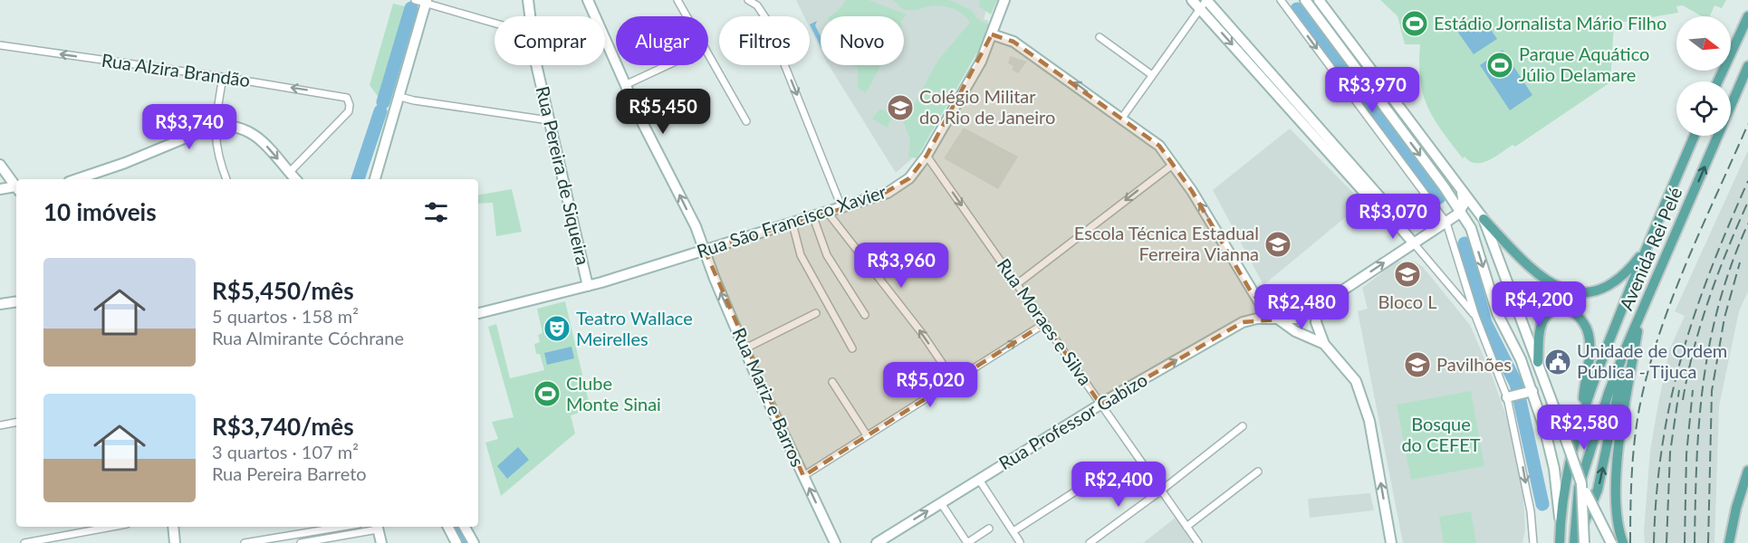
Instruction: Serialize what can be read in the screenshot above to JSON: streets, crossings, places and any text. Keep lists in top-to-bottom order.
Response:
{
  "streets": {
    "main road": ["Avenida Rei Pelé"],
    "street": [
      "Rua Alzira Brandão",
      "Rua Pereira de Siqueira",
      "Rua São Francisco Xavier",
      "Rua Moraes e Silva",
      "Rua Mariz e Barros",
      "Rua Professor Gabizo"
    ]
  },
  "crossings": [
    ["Rua Pereira de Siqueira", "Rua São Francisco Xavier"],
    ["Rua São Francisco Xavier", "Rua Moraes e Silva"],
    ["Rua São Francisco Xavier", "Rua Mariz e Barros"],
    ["Rua Moraes e Silva", "Rua Professor Gabizo"]
  ],
  "one_way": ["Rua Mariz e Barros", "Rua Professor Gabizo"],
  "parks": ["Bosque do CEFET"],
  "places": {
    "sports": ["Estádio Jornalista Mário Filho", "Parque Aquático Júlio Delamare", "Clube Monte Sinai"],
    "school or university": [
      "Colégio Militar do Rio de Janeiro",
      "Escola Técnica Estadual Ferreira Vianna",
      "Bloco L",
      "Pavilhões"
    ],
    "theatre": ["Teatro Wallace Meirelles"],
    "public building": ["Unidade de Ordem Pública - Tijuca"]
  },
  "north": "right",
  "page": {
    "chip": [
      "Comprar",
      "Alugar",
      "Filtros",
      "Novo"
    ],
    "price": [
      "R$3,970",
      "R$5,450",
      "R$3,740",
      "R$3,070",
      "R$3,960",
      "R$4,200",
      "R$2,480",
      "R$5,020",
      "R$2,580",
      "R$2,400"
    ],
    "heading": "10 imóveis",
    "list": [
      {
        "name": "R$5,450/mês",
        "note": "5 quartos · 158 m² · Rua Almirante Cóchrane"
      },
      {
        "name": "R$3,740/mês",
        "note": "3 quartos · 107 m² · Rua Pereira Barreto"
      }
    ]
  }
}
